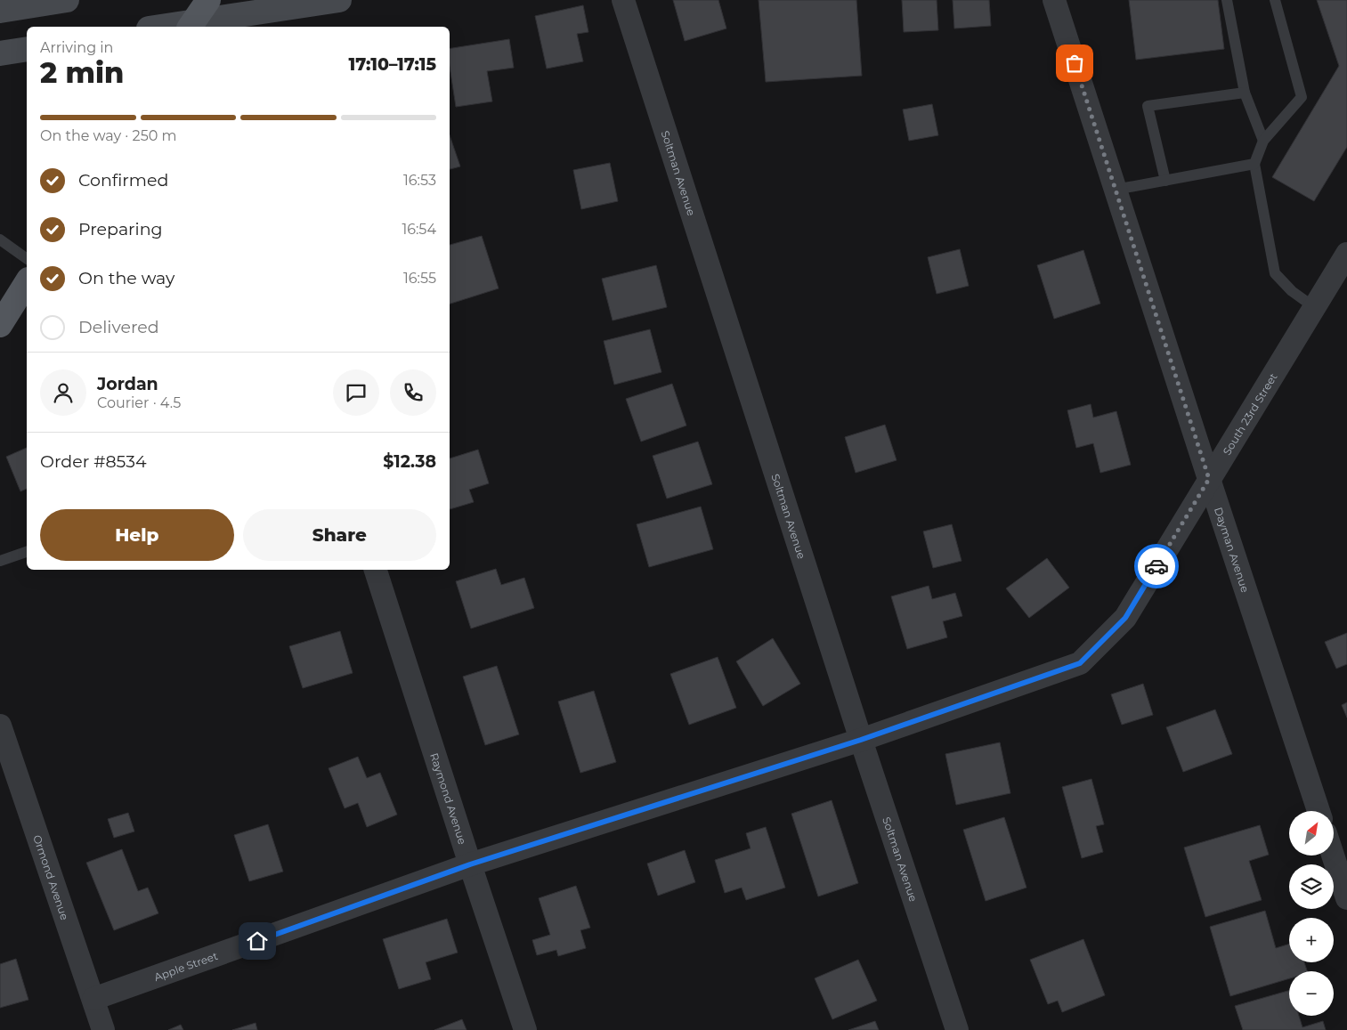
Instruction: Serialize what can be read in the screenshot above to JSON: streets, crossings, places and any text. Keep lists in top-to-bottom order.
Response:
{
  "streets": {
    "street": [
      "Soltman Avenue",
      "South 23rd Street",
      "Dayman Avenue",
      "Raymond Avenue",
      "Ormond Avenue",
      "Apple Street"
    ]
  },
  "crossings": [
    ["Soltman Avenue", "South 23rd Street"],
    ["Soltman Avenue", "Apple Street"],
    ["South 23rd Street", "Dayman Avenue"],
    ["South 23rd Street", "Apple Street"],
    ["Raymond Avenue", "Apple Street"],
    ["Ormond Avenue", "Apple Street"]
  ],
  "north": "top right",
  "page": {
    "heading": ["2 min", "Arriving in", "17:10–17:15"],
    "panel": [
      "Jordan",
      "Courier · 4.5",
      "Order #8534",
      "$12.38"
    ],
    "bar": "On the way · 250 m",
    "list": [
      ["Confirmed", "16:53"],
      ["Preparing", "16:54"],
      ["On the way", "16:55"],
      "Delivered"
    ],
    "buttons": ["Help", "Share"],
    "map_buttons": ["+", "−"]
  }
}
